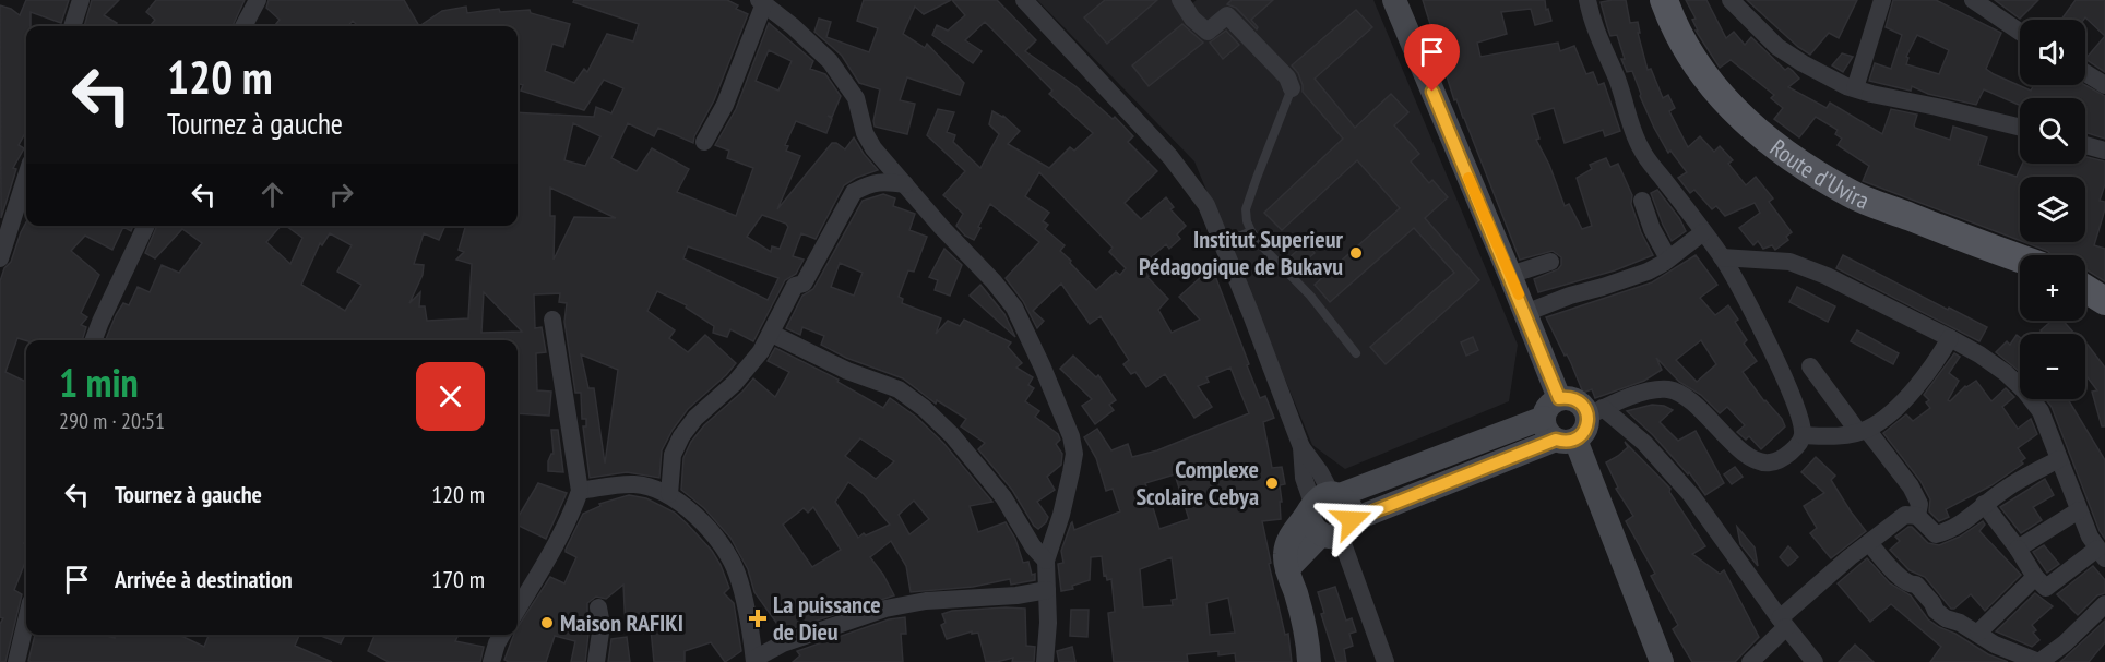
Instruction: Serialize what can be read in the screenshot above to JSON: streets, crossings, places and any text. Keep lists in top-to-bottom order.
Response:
{
  "streets": {
    "main road": ["Route d'Uvira"]
  },
  "places": {
    "other": ["Institut Superieur Pédagogique de Bukavu", "Complexe Scolaire Cebya", "Maison RAFIKI"],
    "health": ["La puissance de Dieu"]
  },
  "page": {
    "map_buttons": ["+", "−"],
    "turn": ["120 m", "Tournez à gauche"],
    "heading": ["1 min", "290 m · 20:51"],
    "list": [
      {
        "name": "Tournez à gauche",
        "value": "120 m"
      },
      {
        "name": "Arrivée à destination",
        "value": "170 m"
      }
    ]
  }
}
